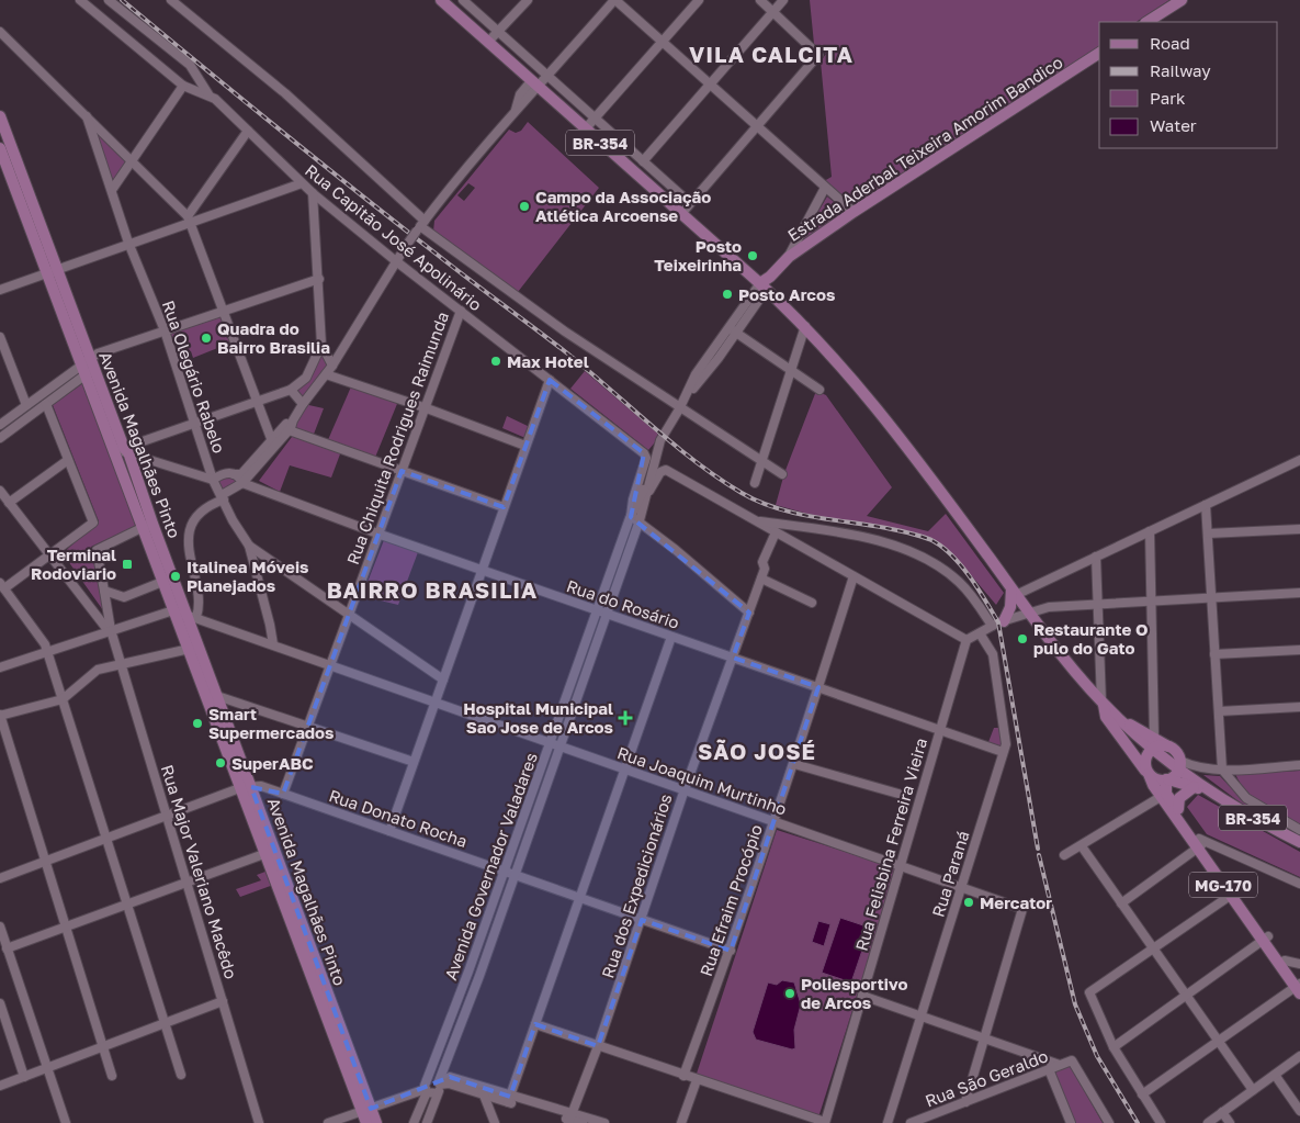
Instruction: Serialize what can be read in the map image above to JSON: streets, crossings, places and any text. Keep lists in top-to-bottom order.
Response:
{
  "streets": {
    "main road": [
      "BR-354",
      "Estrada Aderbal Teixeira Amorim Bandico",
      "Avenida Magalhães Pinto",
      "MG-170"
    ],
    "street": [
      "Rua Capitão José Apolinário",
      "Rua Olegário Rabelo",
      "Rua Chiquita Rodrigues Raimunda",
      "Rua do Rosário",
      "Rua Joaquim Murtinho",
      "Rua Donato Rocha",
      "Rua Felisbina Ferreira Vieira",
      "Avenida Governador Valadares",
      "Rua Major Valeriano Macêdo",
      "Rua Paraná",
      "Rua dos Expedicionários",
      "Rua Efraim Procópio",
      "Rua São Geraldo"
    ]
  },
  "crossings": [
    ["BR-354", "Estrada Aderbal Teixeira Amorim Bandico"],
    ["BR-354", "Avenida Governador Valadares"],
    ["Estrada Aderbal Teixeira Amorim Bandico", "Avenida Governador Valadares"],
    ["Rua Capitão José Apolinário", "Rua Chiquita Rodrigues Raimunda"],
    ["Rua Capitão José Apolinário", "Avenida Governador Valadares"],
    ["Rua Olegário Rabelo", "Rua Joaquim Murtinho"],
    ["Rua Chiquita Rodrigues Raimunda", "Rua do Rosário"],
    ["Rua Chiquita Rodrigues Raimunda", "Rua Joaquim Murtinho"],
    ["Rua Chiquita Rodrigues Raimunda", "Rua Donato Rocha"],
    ["Avenida Magalhães Pinto", "Rua Joaquim Murtinho"],
    ["Avenida Magalhães Pinto", "Rua Donato Rocha"],
    ["Avenida Magalhães Pinto", "Rua Major Valeriano Macêdo"],
    ["Rua do Rosário", "Rua Felisbina Ferreira Vieira"],
    ["Rua do Rosário", "Avenida Governador Valadares"],
    ["Rua do Rosário", "Rua Paraná"],
    ["Rua do Rosário", "Rua dos Expedicionários"],
    ["Rua do Rosário", "Rua Efraim Procópio"],
    ["Rua Joaquim Murtinho", "Rua Felisbina Ferreira Vieira"],
    ["Rua Joaquim Murtinho", "Avenida Governador Valadares"],
    ["Rua Joaquim Murtinho", "Rua Paraná"],
    ["Rua Joaquim Murtinho", "Rua dos Expedicionários"],
    ["Rua Joaquim Murtinho", "Rua Efraim Procópio"],
    ["Rua Donato Rocha", "Avenida Governador Valadares"],
    ["Rua Donato Rocha", "Rua dos Expedicionários"],
    ["Rua Donato Rocha", "Rua Efraim Procópio"]
  ],
  "districts": ["VILA CALCITA", "BAIRRO BRASILIA", "SÃO JOSÉ"],
  "places": {
    "other": [
      "Campo da Associação Atlética Arcoense",
      "Posto Teixeirinha",
      "Posto Arcos",
      "Quadra do Bairro Brasilia",
      "Max Hotel",
      "Italinea Móveis Planejados",
      "Restaurante O pulo do Gato",
      "Smart Supermercados",
      "SuperABC",
      "Mercator",
      "Poliesportivo de Arcos"
    ],
    "transit": ["Terminal Rodoviario"],
    "health": ["Hospital Municipal Sao Jose de Arcos"]
  },
  "legend": [
    "Road",
    "Railway",
    "Park",
    "Water"
  ]
}
